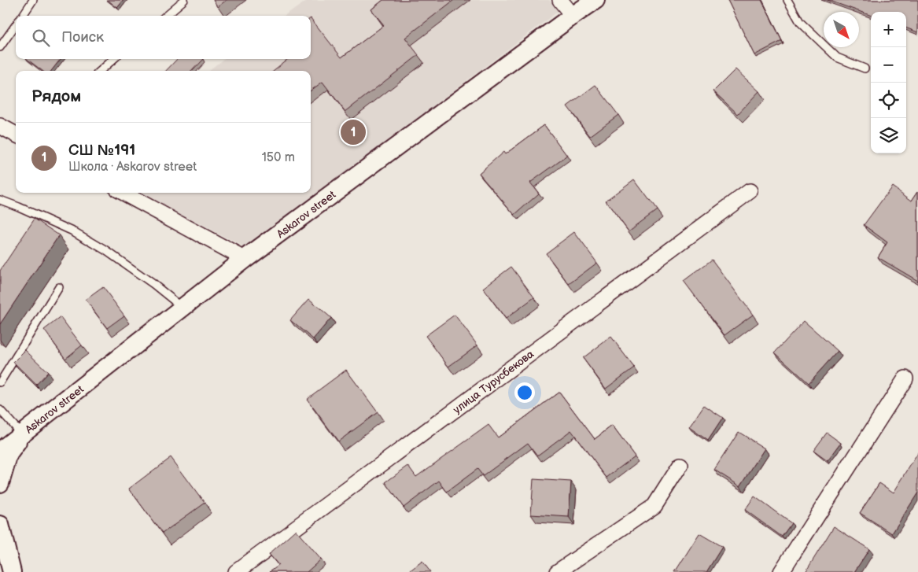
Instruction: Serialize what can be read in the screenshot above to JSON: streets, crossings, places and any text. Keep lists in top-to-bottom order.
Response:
{
  "streets": {
    "street": ["Askarov street", "улица Турусбекова"]
  },
  "north": "bottom right",
  "page": {
    "map_buttons": ["+", "−"],
    "search": "Поиск",
    "heading": "Рядом",
    "pins": "1",
    "list": [
      {
        "mark": "1",
        "name": "СШ №191",
        "note": "Школа · Askarov street",
        "value": "150 m"
      }
    ]
  }
}
